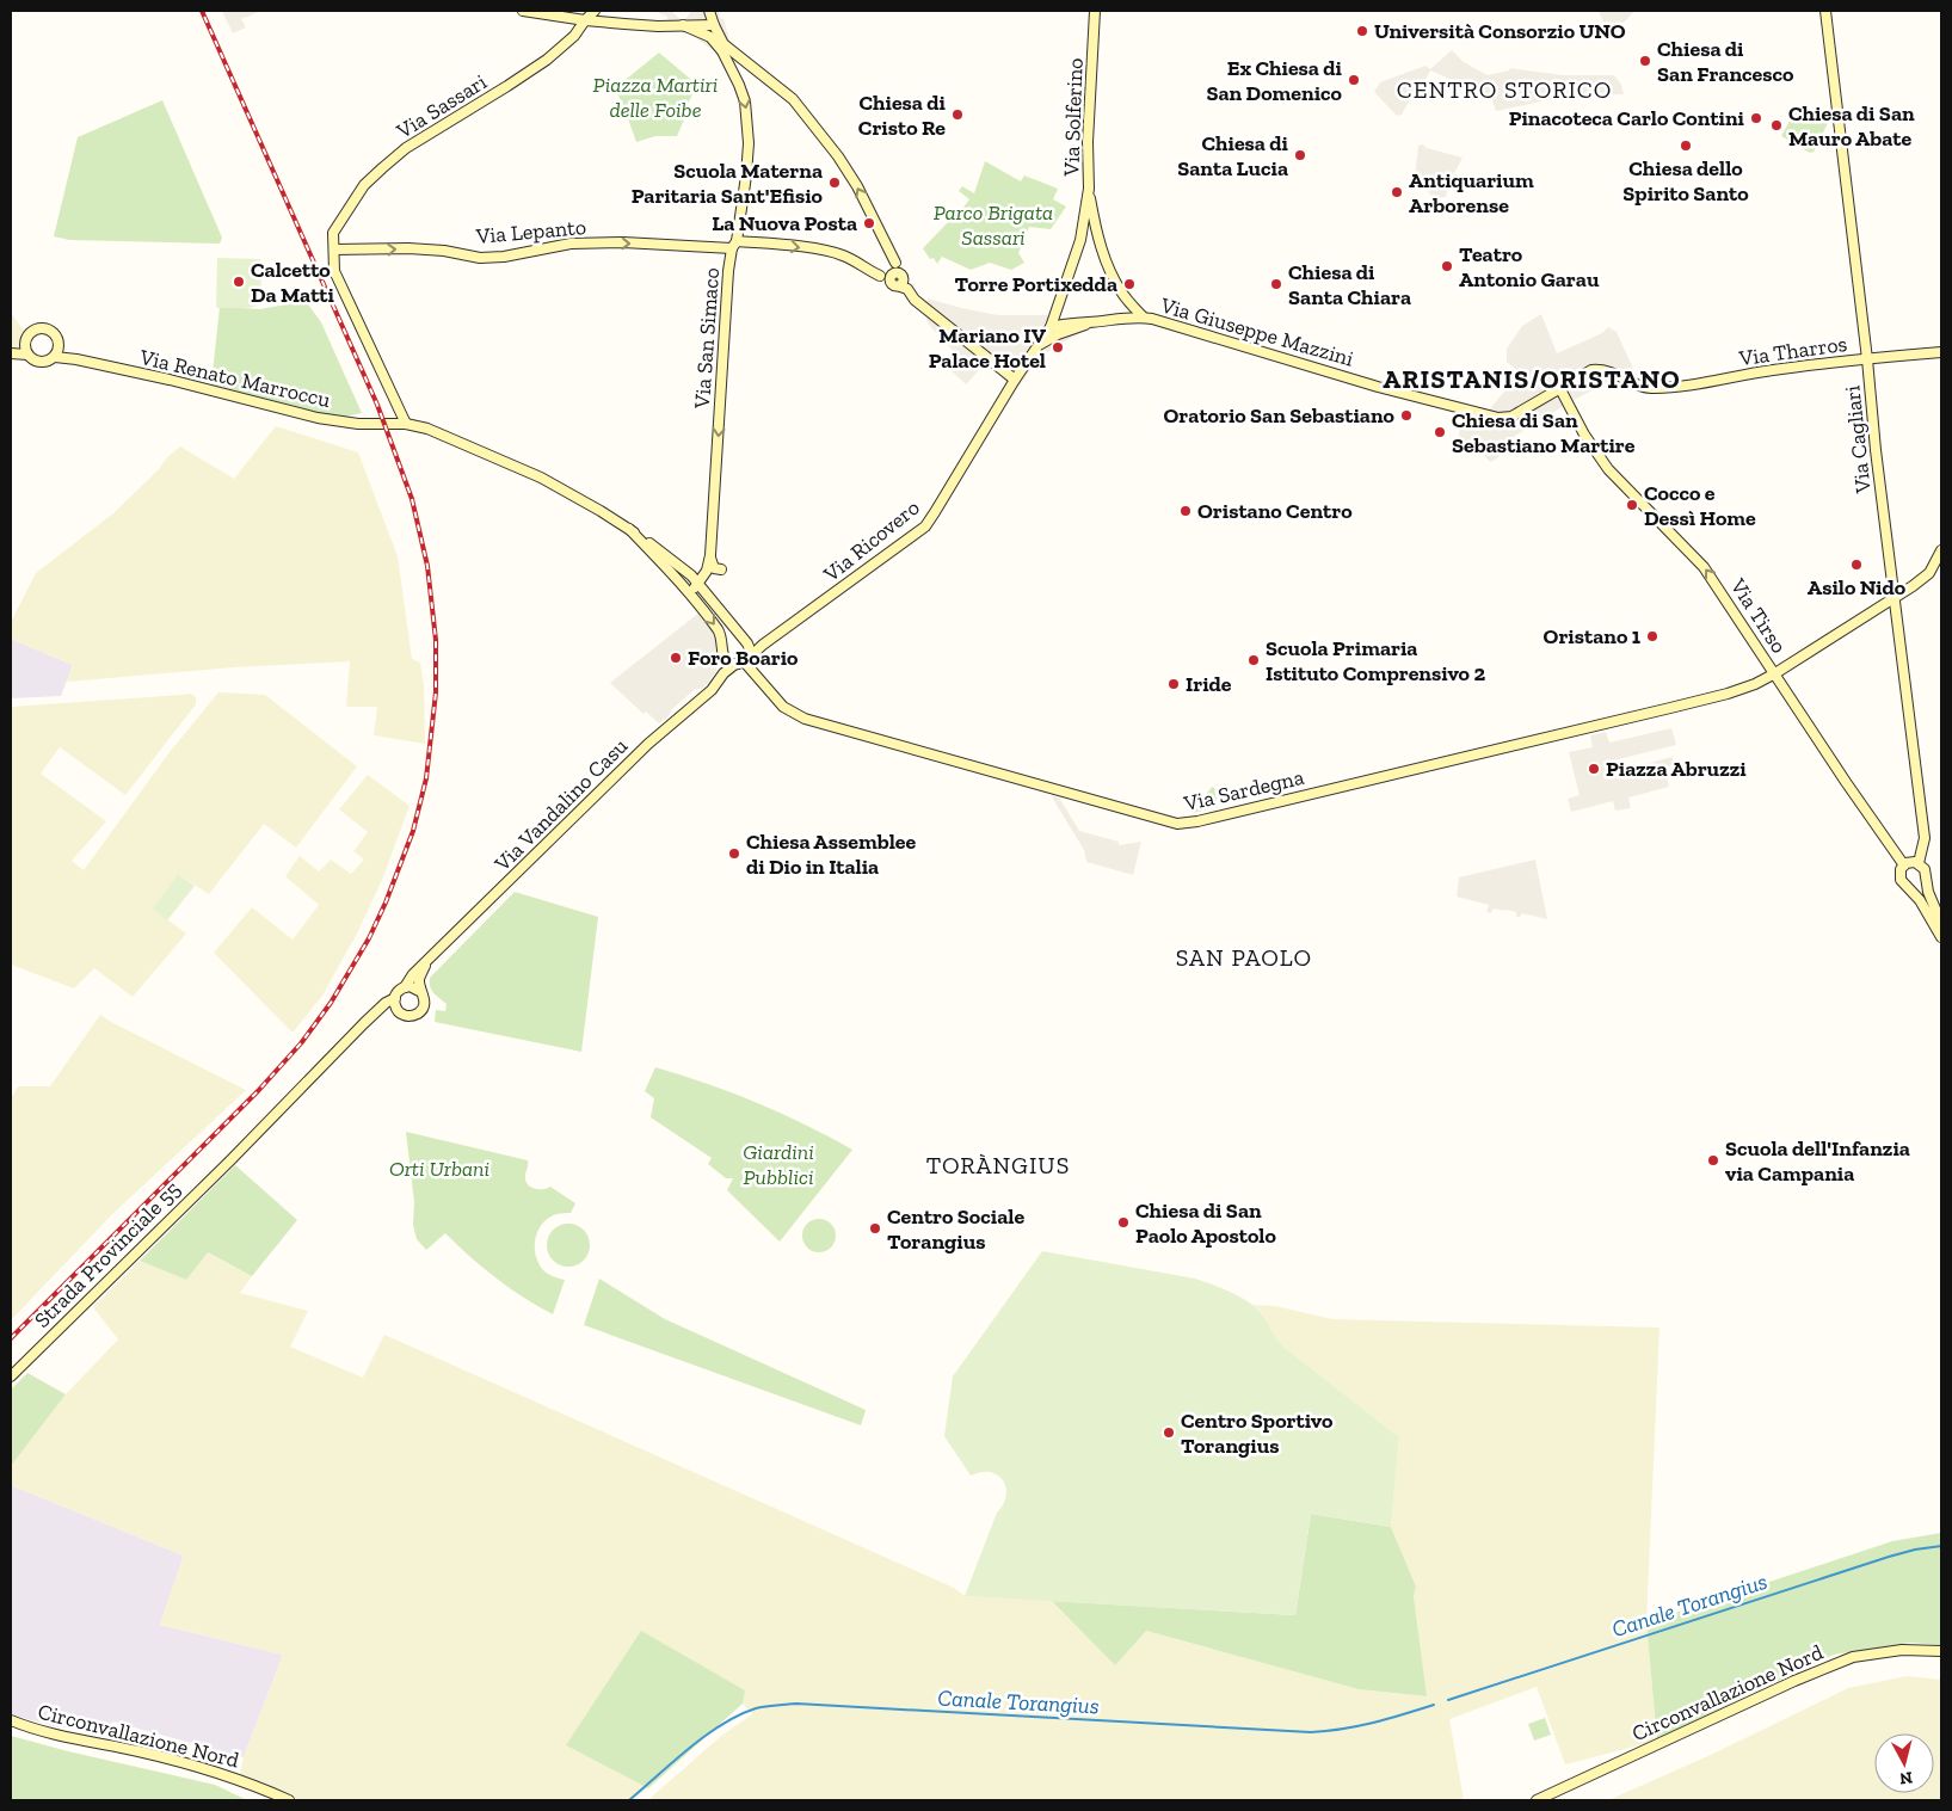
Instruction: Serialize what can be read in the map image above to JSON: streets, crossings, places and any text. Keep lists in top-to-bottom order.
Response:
{
  "streets": {
    "street": [
      "Via Sassari",
      "Via Solferino",
      "Via Lepanto",
      "Via Giuseppe Mazzini",
      "Via San Simaco",
      "Via Tharros",
      "Via Renato Marroccu",
      "Via Cagliari",
      "Via Ricovero",
      "Via Tirso",
      "Via Sardegna",
      "Via Vandalino Casu",
      "Strada Provinciale 55",
      "Circonvallazione Nord"
    ]
  },
  "crossings": [
    ["Via Sassari", "Via Lepanto"],
    ["Via Sassari", "Via Renato Marroccu"],
    ["Via Solferino", "Via Giuseppe Mazzini"],
    ["Via Solferino", "Via Ricovero"],
    ["Via Lepanto", "Via San Simaco"],
    ["Via Giuseppe Mazzini", "Via Tharros"],
    ["Via Giuseppe Mazzini", "Via Ricovero"],
    ["Via Giuseppe Mazzini", "Via Tirso"],
    ["Via Tharros", "Via Cagliari"],
    ["Via Tharros", "Via Tirso"],
    ["Via Cagliari", "Via Tirso"],
    ["Via Cagliari", "Via Sardegna"],
    ["Via Ricovero", "Via Sardegna"],
    ["Via Ricovero", "Via Vandalino Casu"],
    ["Via Tirso", "Via Sardegna"],
    ["Via Sardegna", "Via Vandalino Casu"]
  ],
  "one_way": ["Via Lepanto", "Via San Simaco", "Via Tirso"],
  "districts": [
    "CENTRO STORICO",
    "ARISTANIS/ORISTANO",
    "SAN PAOLO",
    "TORÀNGIUS"
  ],
  "water": ["Canale Torangius"],
  "parks": [
    "Piazza Martiri delle Foibe",
    "Parco Brigata Sassari",
    "Giardini Pubblici",
    "Orti Urbani"
  ],
  "places": [
    "Università Consorzio UNO",
    "Chiesa di San Francesco",
    "Ex Chiesa di San Domenico",
    "Chiesa di Cristo Re",
    "Pinacoteca Carlo Contini",
    "Chiesa di San Mauro Abate",
    "Chiesa dello Spirito Santo",
    "Chiesa di Santa Lucia",
    "Scuola Materna Paritaria Sant'Efisio",
    "Antiquarium Arborense",
    "La Nuova Posta",
    "Teatro Antonio Garau",
    "Calcetto Da Matti",
    "Torre Portixedda",
    "Chiesa di Santa Chiara",
    "Mariano IV Palace Hotel",
    "Oratorio San Sebastiano",
    "Chiesa di San Sebastiano Martire",
    "Cocco e Dessì Home",
    "Oristano Centro",
    "Asilo Nido",
    "Oristano 1",
    "Foro Boario",
    "Scuola Primaria Istituto Comprensivo 2",
    "Iride",
    "Piazza Abruzzi",
    "Chiesa Assemblee di Dio in Italia",
    "Scuola dell'Infanzia via Campania",
    "Chiesa di San Paolo Apostolo",
    "Centro Sociale Torangius",
    "Centro Sportivo Torangius"
  ],
  "north": "bottom"
}
